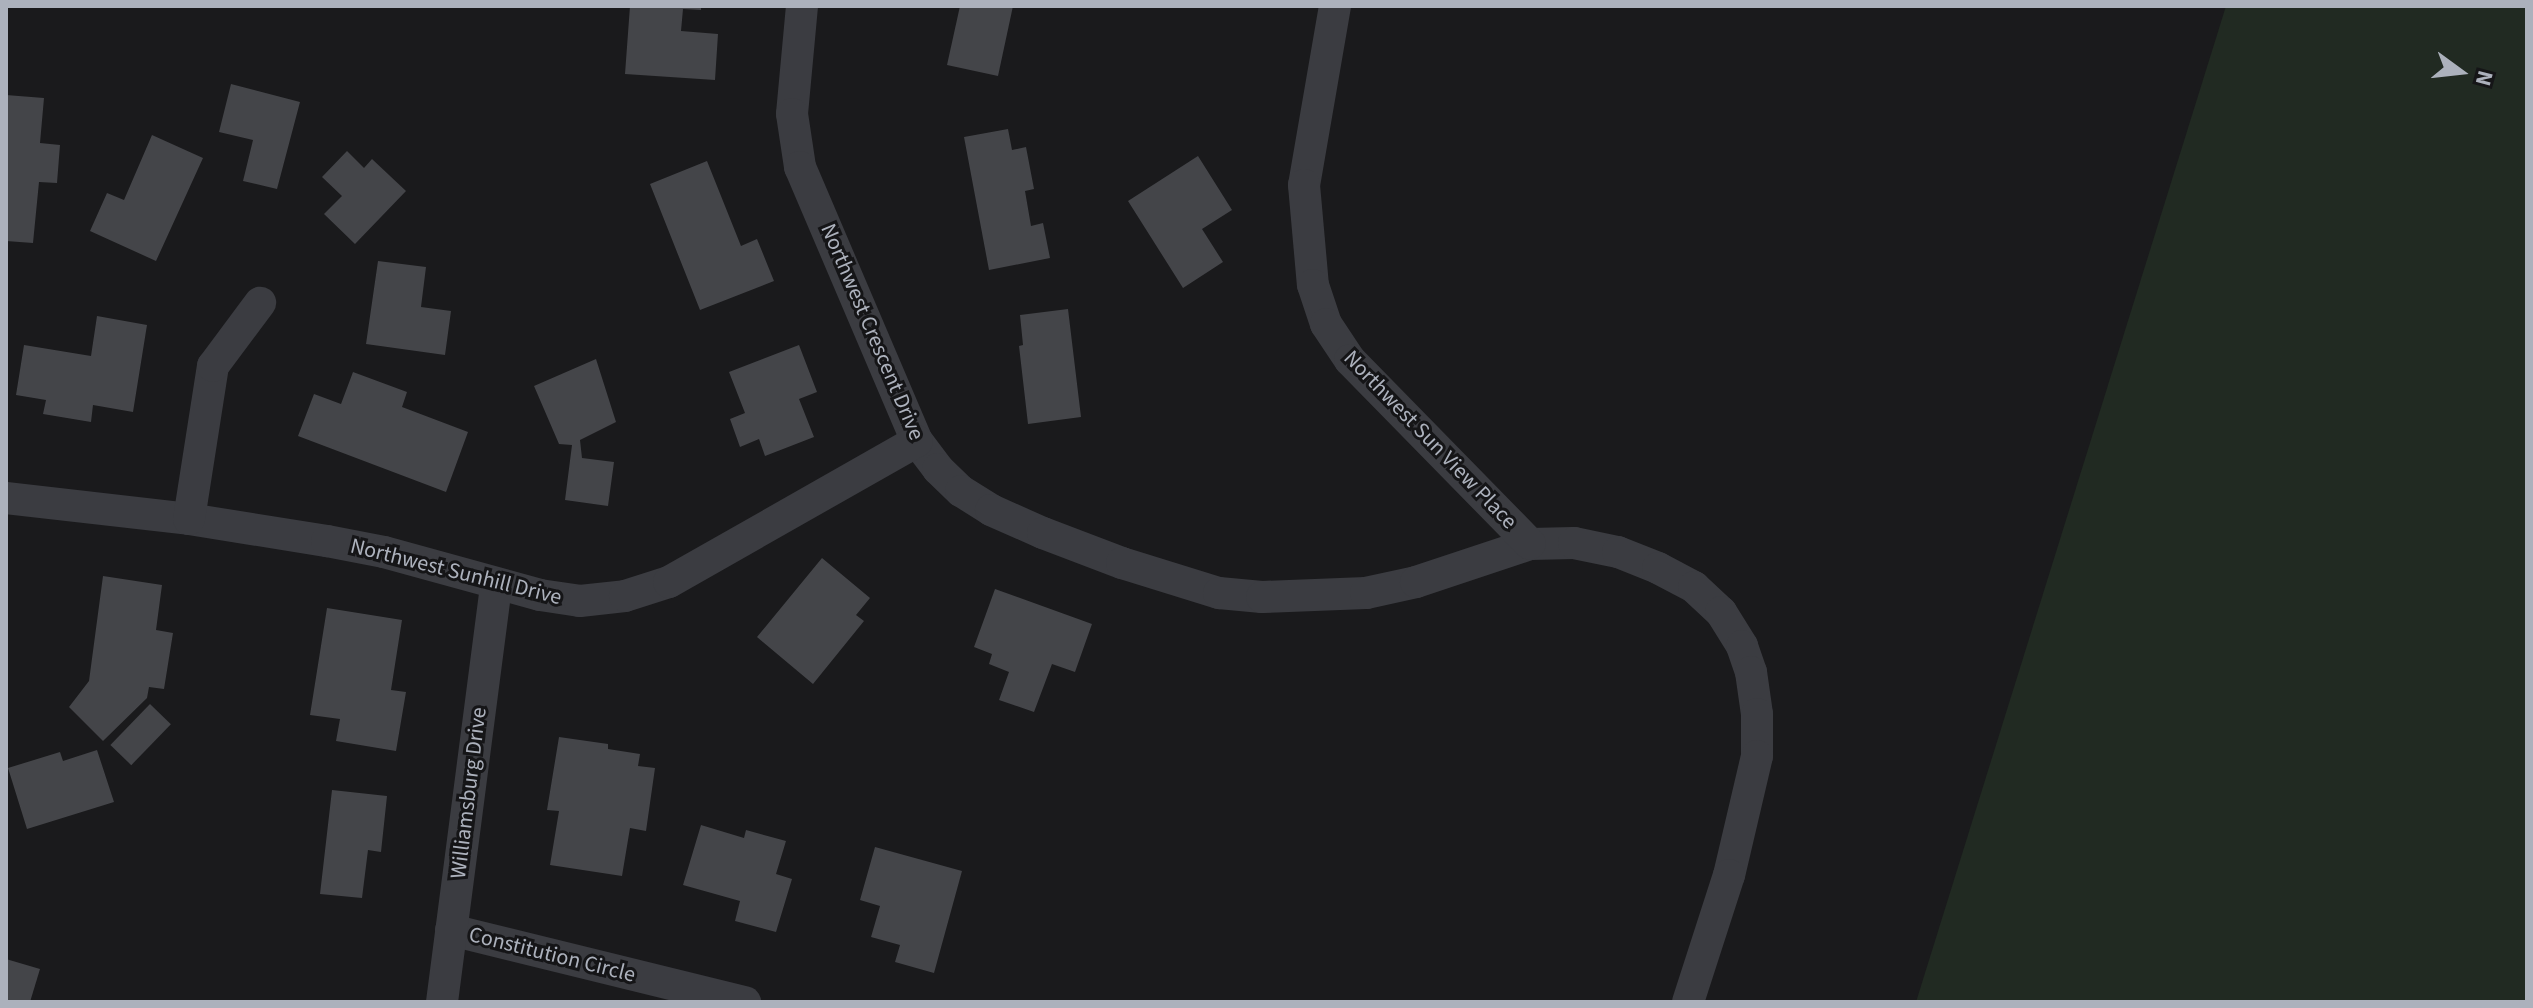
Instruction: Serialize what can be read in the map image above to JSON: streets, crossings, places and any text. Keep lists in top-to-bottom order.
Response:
{
  "streets": {
    "street": [
      "Northwest Crescent Drive",
      "Northwest Sun View Place",
      "Northwest Sunhill Drive",
      "Williamsburg Drive",
      "Constitution Circle"
    ]
  },
  "crossings": [
    ["Northwest Crescent Drive", "Northwest Sun View Place"],
    ["Northwest Crescent Drive", "Northwest Sunhill Drive"],
    ["Northwest Sunhill Drive", "Williamsburg Drive"],
    ["Williamsburg Drive", "Constitution Circle"]
  ],
  "north": "right"
}
